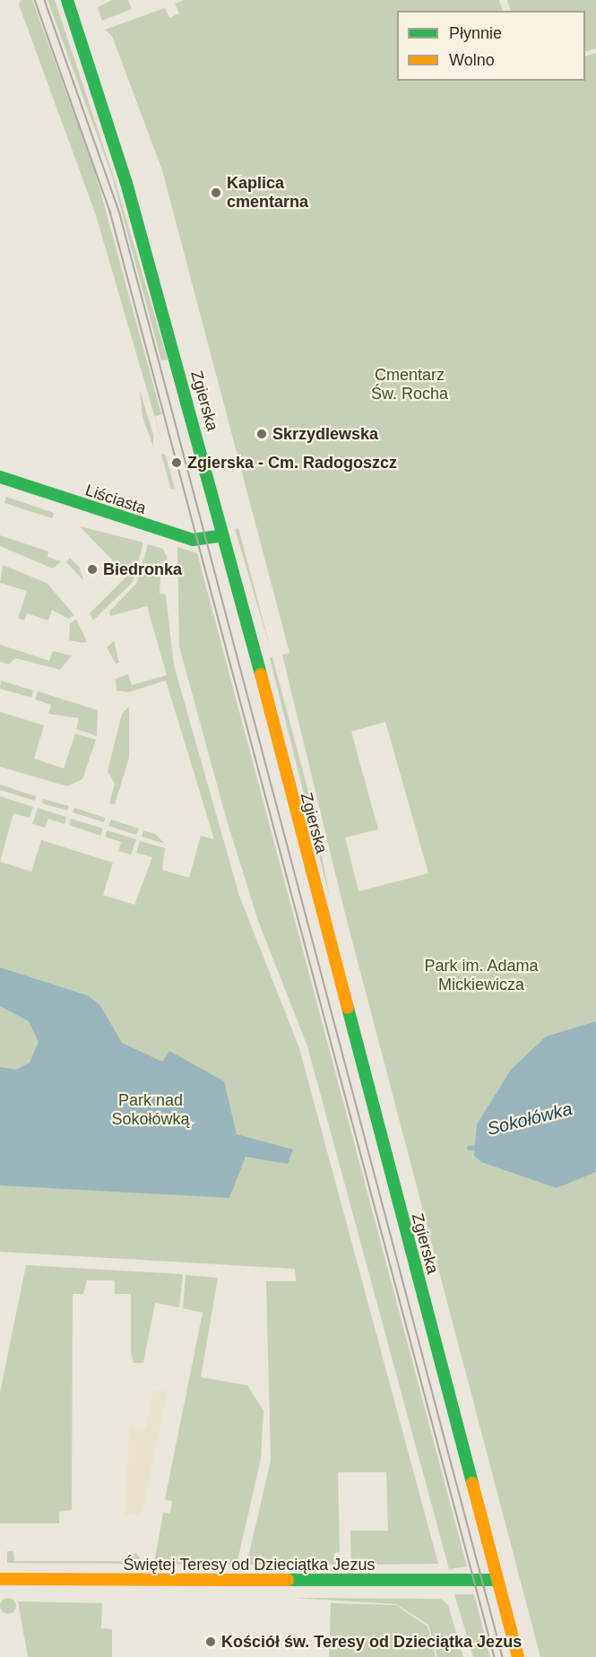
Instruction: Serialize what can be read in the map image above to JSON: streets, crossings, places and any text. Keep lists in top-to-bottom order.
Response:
{
  "streets": {
    "main road": ["Zgierska", "Liściasta", "Świętej Teresy od Dzieciątka Jezus"]
  },
  "crossings": [
    ["Zgierska", "Liściasta"],
    ["Zgierska", "Świętej Teresy od Dzieciątka Jezus"]
  ],
  "water": ["Sokołówka"],
  "parks": ["Cmentarz Św. Rocha", "Park im. Adama Mickiewicza", "Park nad Sokołówką"],
  "places": [
    "Kaplica cmentarna",
    "Skrzydlewska",
    "Zgierska - Cm. Radogoszcz",
    "Biedronka",
    "Kościół św. Teresy od Dzieciątka Jezus"
  ],
  "legend": ["Płynnie", "Wolno"]
}
